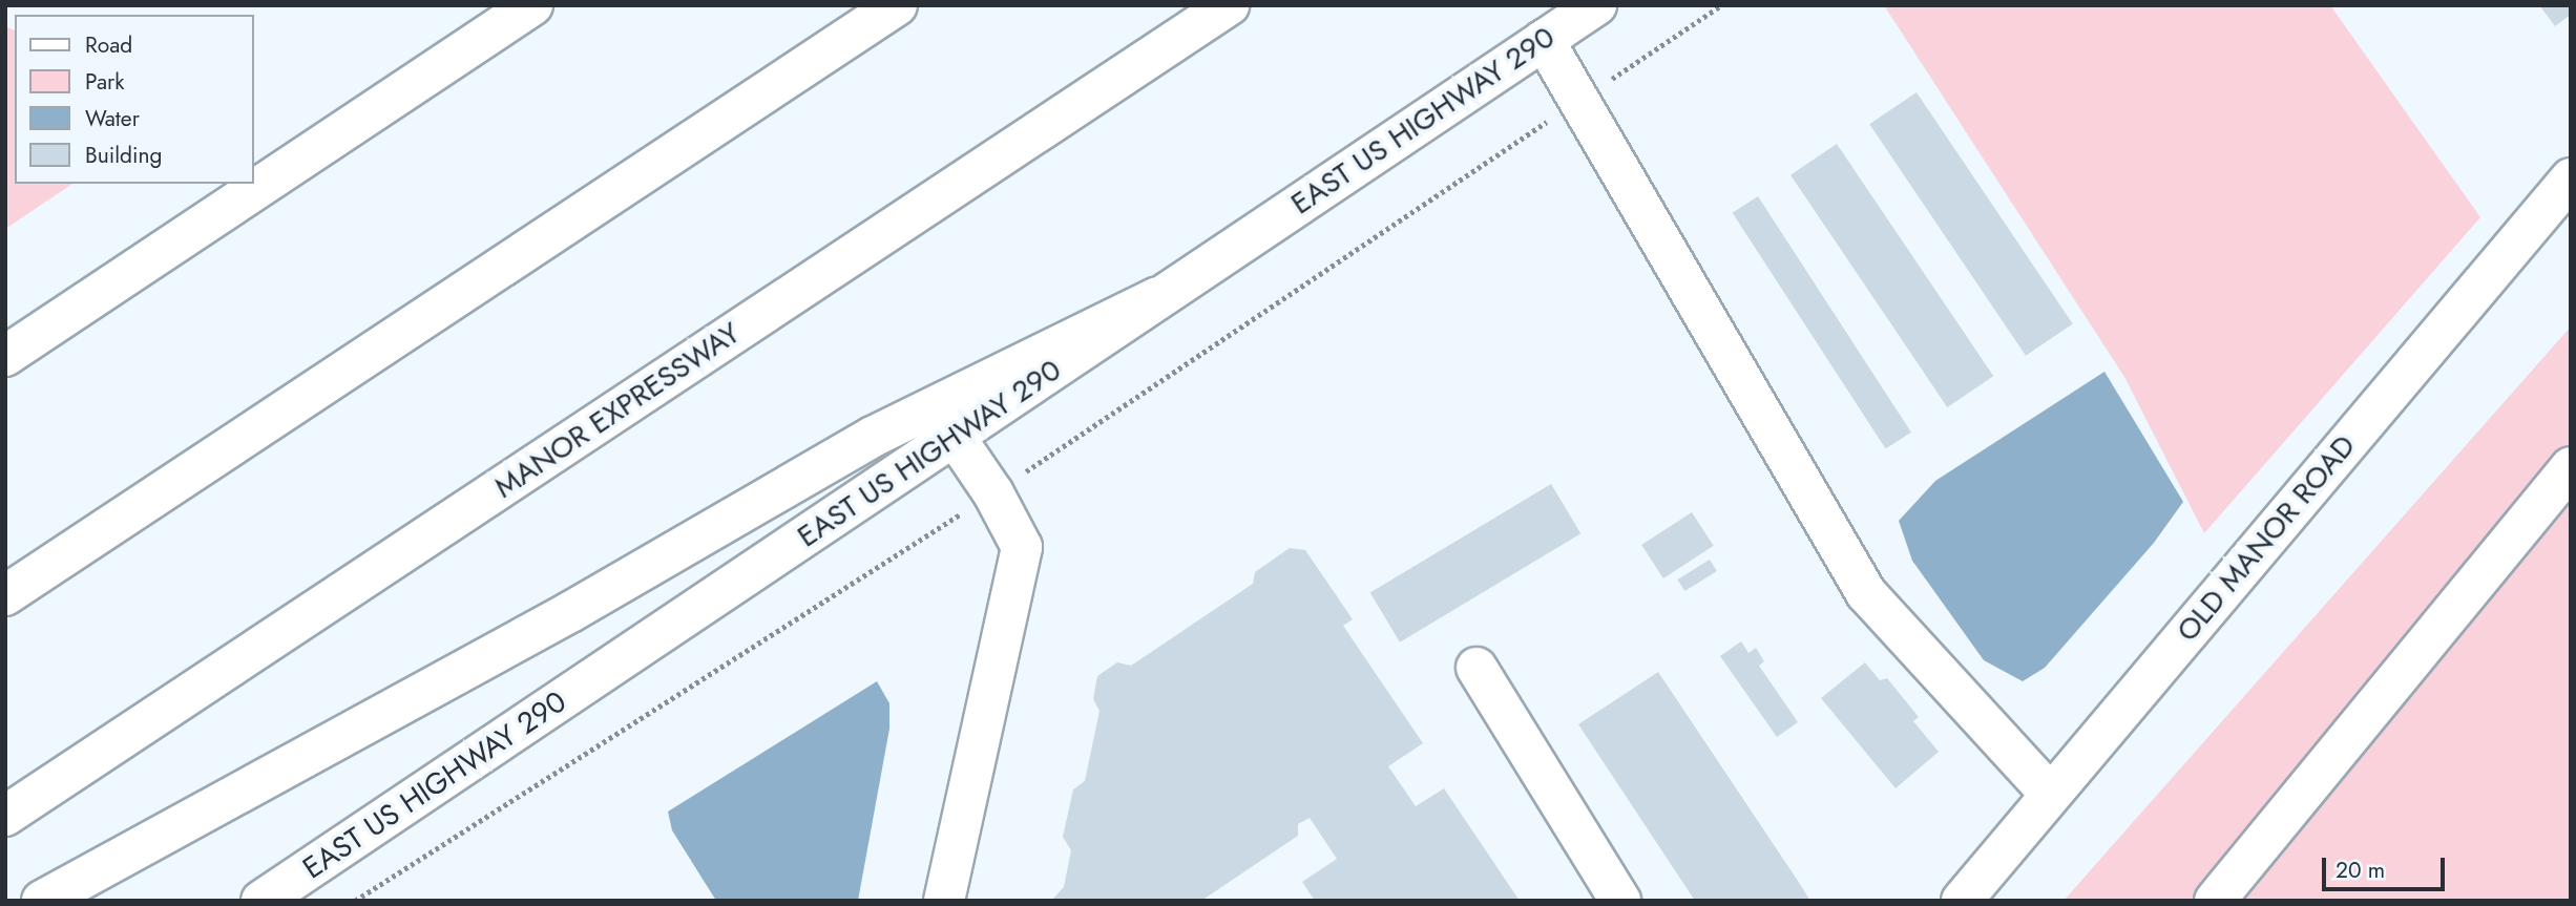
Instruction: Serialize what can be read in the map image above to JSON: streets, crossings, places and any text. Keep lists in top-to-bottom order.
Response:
{
  "streets": {
    "main road": ["EAST US HIGHWAY 290", "MANOR EXPRESSWAY", "OLD MANOR ROAD"]
  },
  "legend": [
    "Road",
    "Park",
    "Water",
    "Building"
  ],
  "scale_bar": "20 m"
}
